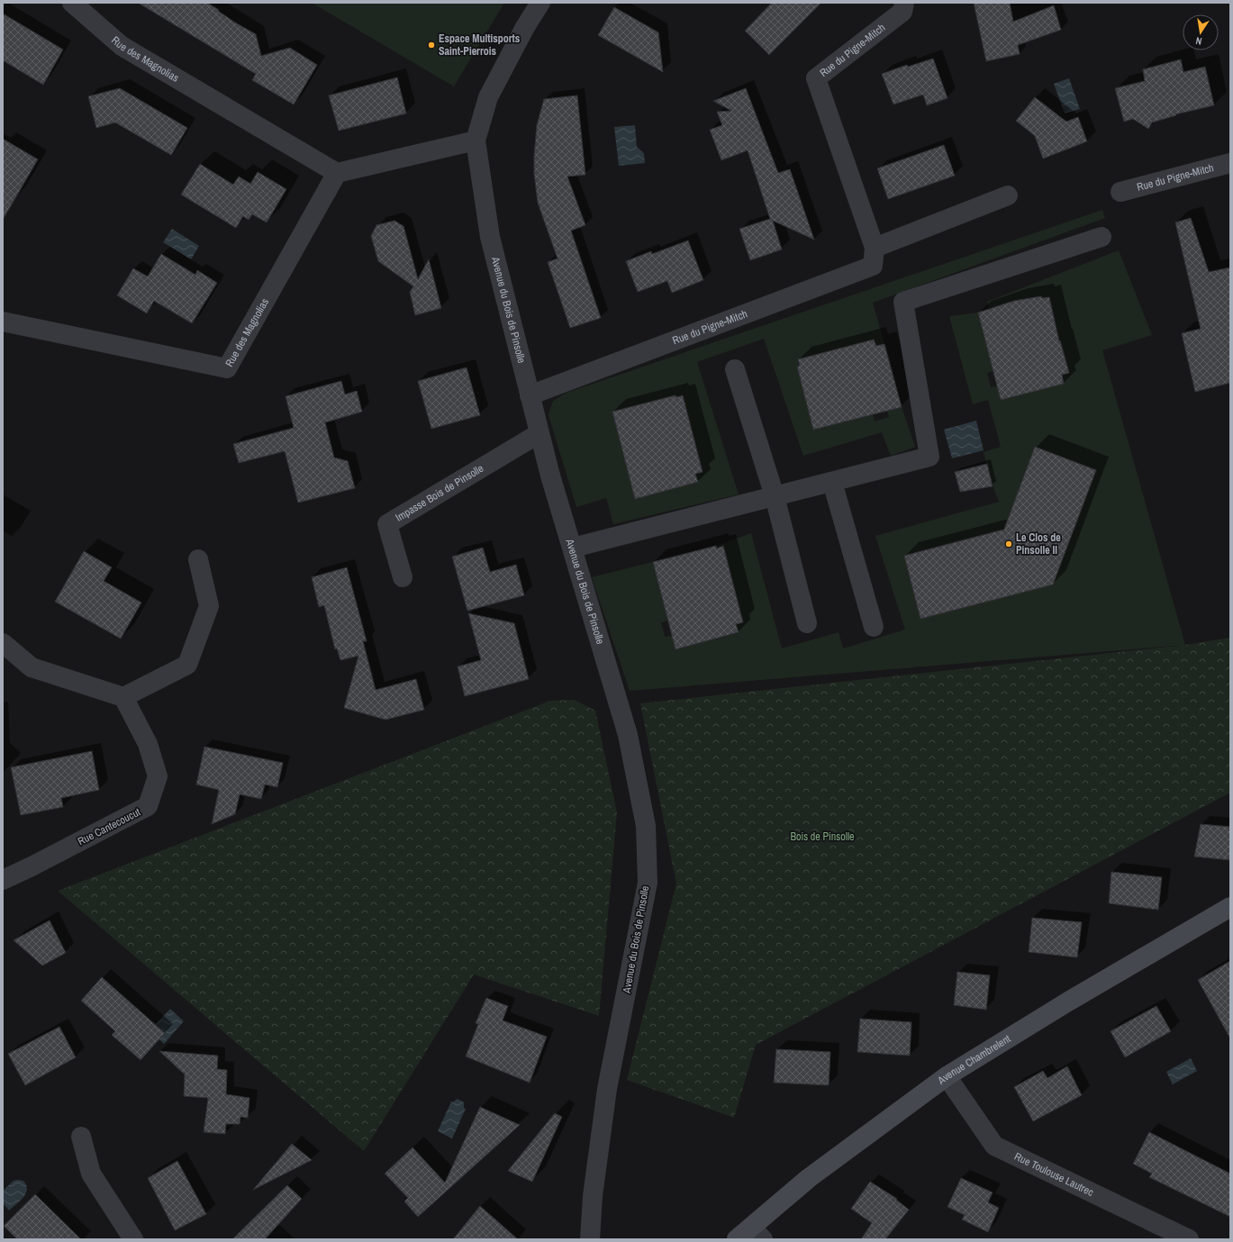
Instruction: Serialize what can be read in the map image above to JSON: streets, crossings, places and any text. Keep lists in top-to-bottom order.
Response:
{
  "streets": {
    "street": [
      "Rue du Pigne-Mitch",
      "Rue des Magnolias",
      "Avenue du Bois de Pinsolle",
      "Impasse Bois de Pinsolle",
      "Rue Cantecoucut",
      "Avenue Chambrelent",
      "Rue Toulouse Lautrec"
    ]
  },
  "crossings": [
    ["Rue du Pigne-Mitch", "Avenue du Bois de Pinsolle"],
    ["Avenue du Bois de Pinsolle", "Impasse Bois de Pinsolle"],
    ["Avenue Chambrelent", "Rue Toulouse Lautrec"]
  ],
  "parks": ["Bois de Pinsolle"],
  "places": ["Espace Multisports Saint-Pierrois", "Le Clos de Pinsolle II"],
  "north": "bottom"
}
